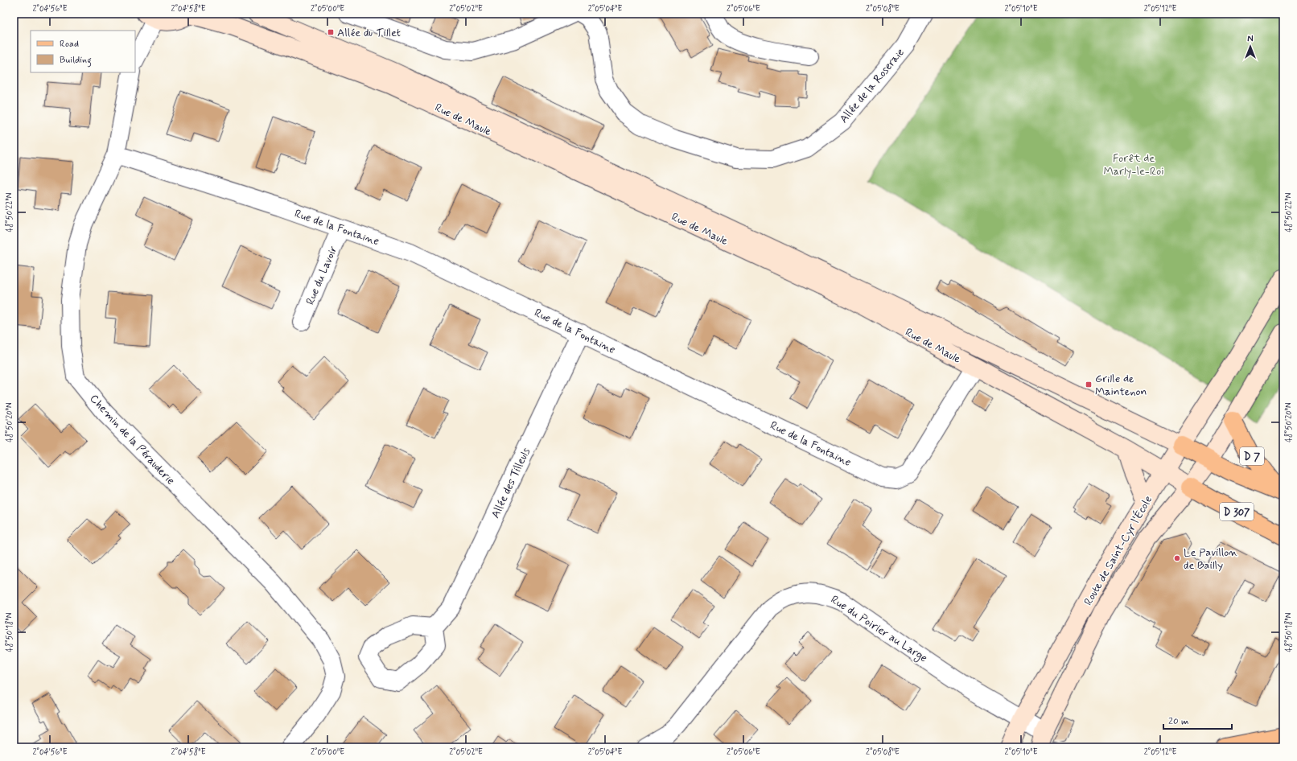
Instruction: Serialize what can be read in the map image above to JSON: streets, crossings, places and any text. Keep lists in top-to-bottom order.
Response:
{
  "streets": {
    "main road": ["D 7", "D 307"],
    "street": [
      "Allée de la Roseraie",
      "Rue de Maule",
      "Rue de la Fontaine",
      "Rue du Lavoir",
      "Chemin de la Pérauderie",
      "Allée des Tilleuls",
      "Route de Saint-Cyr l'École",
      "Rue du Poirier au Large"
    ]
  },
  "crossings": [
    ["Rue de Maule", "Rue de la Fontaine"],
    ["Rue de Maule", "D 7"],
    ["Rue de Maule", "D 307"],
    ["Rue de Maule", "Route de Saint-Cyr l'École"],
    ["Rue de la Fontaine", "Rue du Lavoir"],
    ["Rue de la Fontaine", "Chemin de la Pérauderie"],
    ["Rue de la Fontaine", "Allée des Tilleuls"],
    ["D 7", "Route de Saint-Cyr l'École"],
    ["D 307", "Route de Saint-Cyr l'École"],
    ["Route de Saint-Cyr l'École", "Rue du Poirier au Large"]
  ],
  "parks": ["Forêt de Marly-le-Roi"],
  "places": {
    "transit": ["Allée du Tillet", "Grille de Maintenon"],
    "other": ["Le Pavillon de Bailly"]
  },
  "legend": ["Road", "Building"],
  "scale_bar": "20 m",
  "north": "top",
  "coordinates": [
    "2°04'56\"E",
    "2°04'58\"E",
    "2°05'00\"E",
    "2°05'02\"E",
    "2°05'04\"E",
    "2°05'06\"E",
    "2°05'08\"E",
    "2°05'10\"E",
    "2°05'12\"E",
    "48°50'22\"N",
    "48°50'20\"N",
    "48°50'18\"N"
  ]
}
